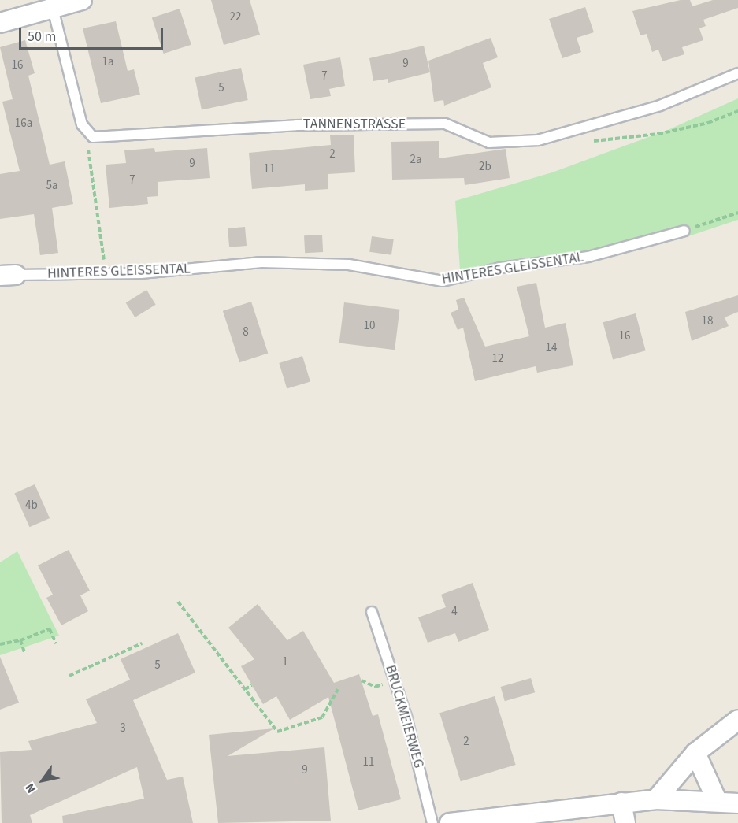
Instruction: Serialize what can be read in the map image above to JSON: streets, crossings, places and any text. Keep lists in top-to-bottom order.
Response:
{
  "streets": {
    "lane": ["TANNENSTRASSE", "HINTERES GLEISSENTAL", "BRUCKMEIERWEG"]
  },
  "house_numbers": [
    "22",
    "1a",
    "9",
    "16",
    "7",
    "5",
    "16a",
    "2",
    "2a",
    "9",
    "2b",
    "11",
    "7",
    "5a",
    "18",
    "10",
    "8",
    "16",
    "14",
    "12",
    "4b",
    "4",
    "1",
    "5",
    "3",
    "2",
    "11",
    "9"
  ],
  "scale_bar": "50 m",
  "north": "bottom left"
}
